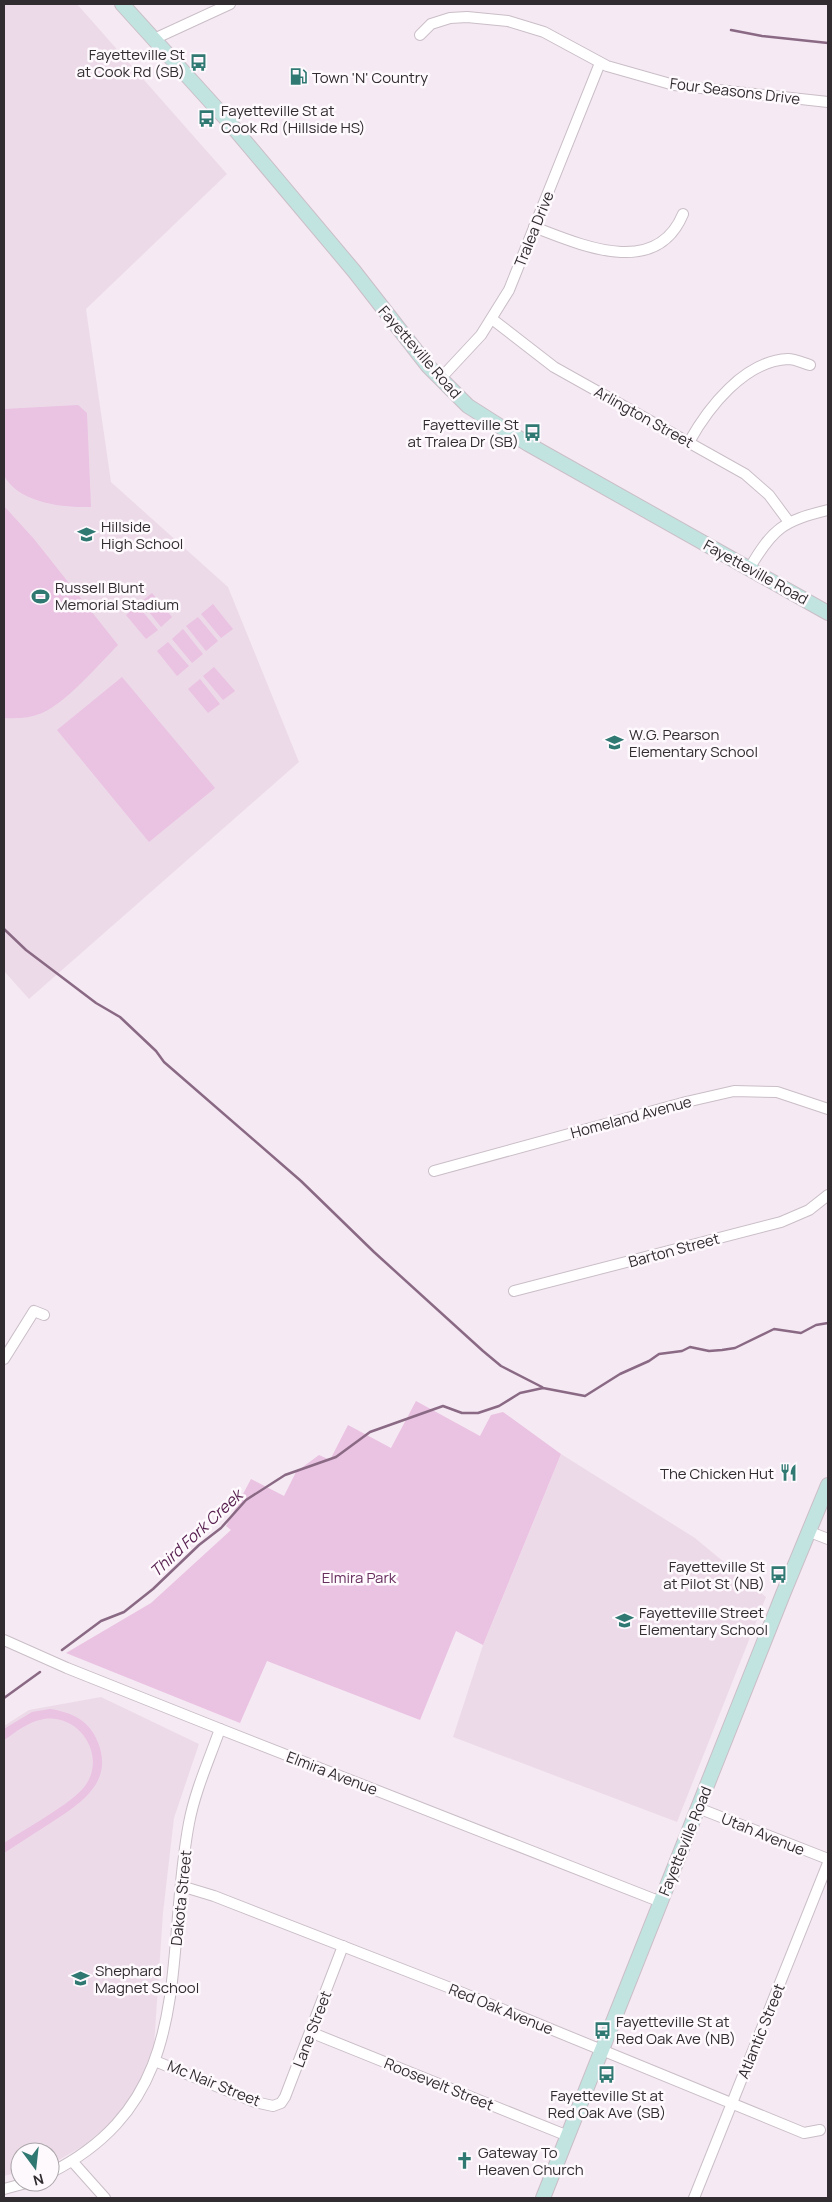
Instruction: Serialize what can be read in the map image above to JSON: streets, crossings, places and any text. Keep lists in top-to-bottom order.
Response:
{
  "streets": {
    "main road": ["Fayetteville Road"],
    "street": [
      "Four Seasons Drive",
      "Tralea Drive",
      "Arlington Street",
      "Homeland Avenue",
      "Barton Street",
      "Elmira Avenue",
      "Utah Avenue",
      "Dakota Street",
      "Red Oak Avenue",
      "Lane Street",
      "Atlantic Street",
      "Mc Nair Street",
      "Roosevelt Street"
    ]
  },
  "crossings": [
    ["Four Seasons Drive", "Tralea Drive"],
    ["Tralea Drive", "Fayetteville Road"],
    ["Tralea Drive", "Arlington Street"],
    ["Fayetteville Road", "Elmira Avenue"],
    ["Fayetteville Road", "Utah Avenue"],
    ["Fayetteville Road", "Red Oak Avenue"],
    ["Fayetteville Road", "Roosevelt Street"],
    ["Elmira Avenue", "Dakota Street"],
    ["Dakota Street", "Red Oak Avenue"],
    ["Dakota Street", "Mc Nair Street"],
    ["Red Oak Avenue", "Lane Street"],
    ["Red Oak Avenue", "Atlantic Street"],
    ["Lane Street", "Mc Nair Street"],
    ["Lane Street", "Roosevelt Street"]
  ],
  "water": ["Third Fork Creek"],
  "parks": ["Elmira Park"],
  "places": {
    "bus stop": [
      "Fayetteville St at Cook Rd (SB)",
      "Fayetteville St at Cook Rd (Hillside HS)",
      "Fayetteville St at Tralea Dr (SB)",
      "Fayetteville St at Pilot St (NB)",
      "Fayetteville St at Red Oak Ave (NB)",
      "Fayetteville St at Red Oak Ave (SB)"
    ],
    "fuel station": ["Town 'N' Country"],
    "school or university": [
      "Hillside High School",
      "W.G. Pearson Elementary School",
      "Fayetteville Street Elementary School",
      "Shephard Magnet School"
    ],
    "sports": ["Russell Blunt Memorial Stadium"],
    "restaurant": ["The Chicken Hut"],
    "church": ["Gateway To Heaven Church"]
  },
  "north": "bottom"
}
